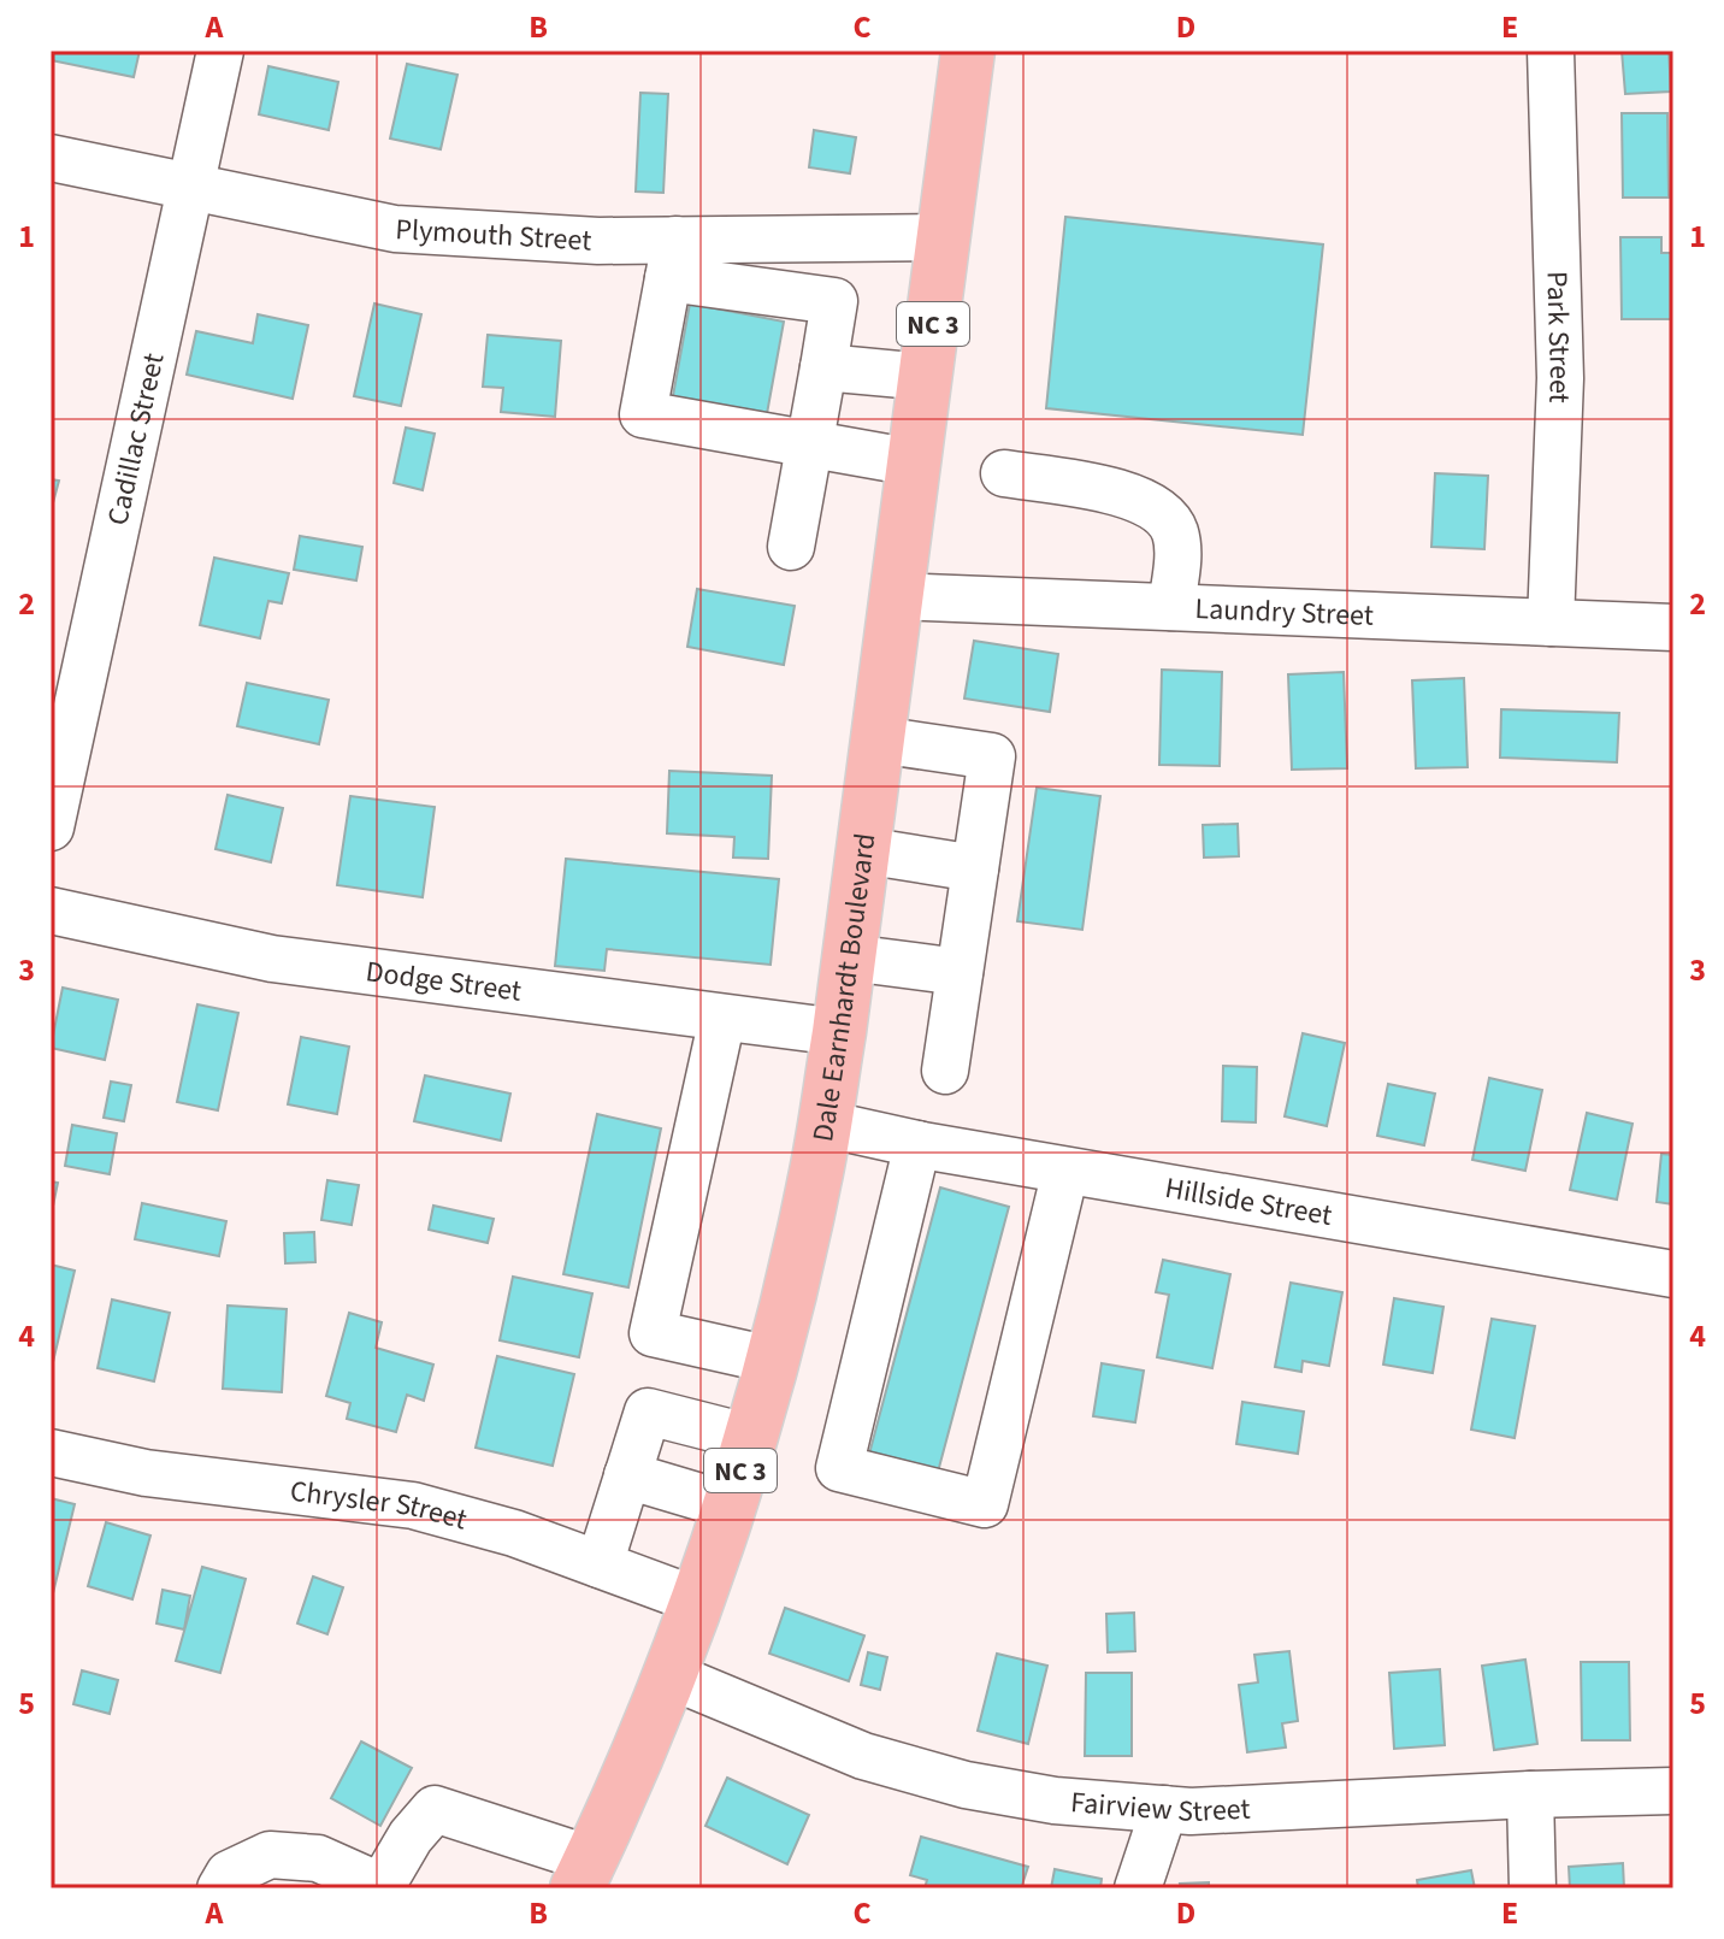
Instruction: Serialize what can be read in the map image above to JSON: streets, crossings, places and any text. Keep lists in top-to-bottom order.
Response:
{
  "streets": {
    "main road": ["NC 3", "Dale Earnhardt Boulevard"],
    "street": [
      "Plymouth Street",
      "Park Street",
      "Cadillac Street",
      "Laundry Street",
      "Dodge Street",
      "Hillside Street",
      "Chrysler Street",
      "Fairview Street"
    ]
  },
  "crossings": [
    ["Plymouth Street", "Cadillac Street"],
    ["Plymouth Street", "Dale Earnhardt Boulevard"],
    ["Park Street", "Laundry Street"],
    ["Laundry Street", "Dale Earnhardt Boulevard"],
    ["Dodge Street", "Dale Earnhardt Boulevard"],
    ["Dale Earnhardt Boulevard", "Hillside Street"],
    ["Dale Earnhardt Boulevard", "Chrysler Street"],
    ["Dale Earnhardt Boulevard", "Fairview Street"]
  ],
  "grid": {
    "columns": [
      "A",
      "B",
      "C",
      "D",
      "E"
    ],
    "rows": [
      "1",
      "2",
      "3",
      "4",
      "5"
    ]
  }
}
